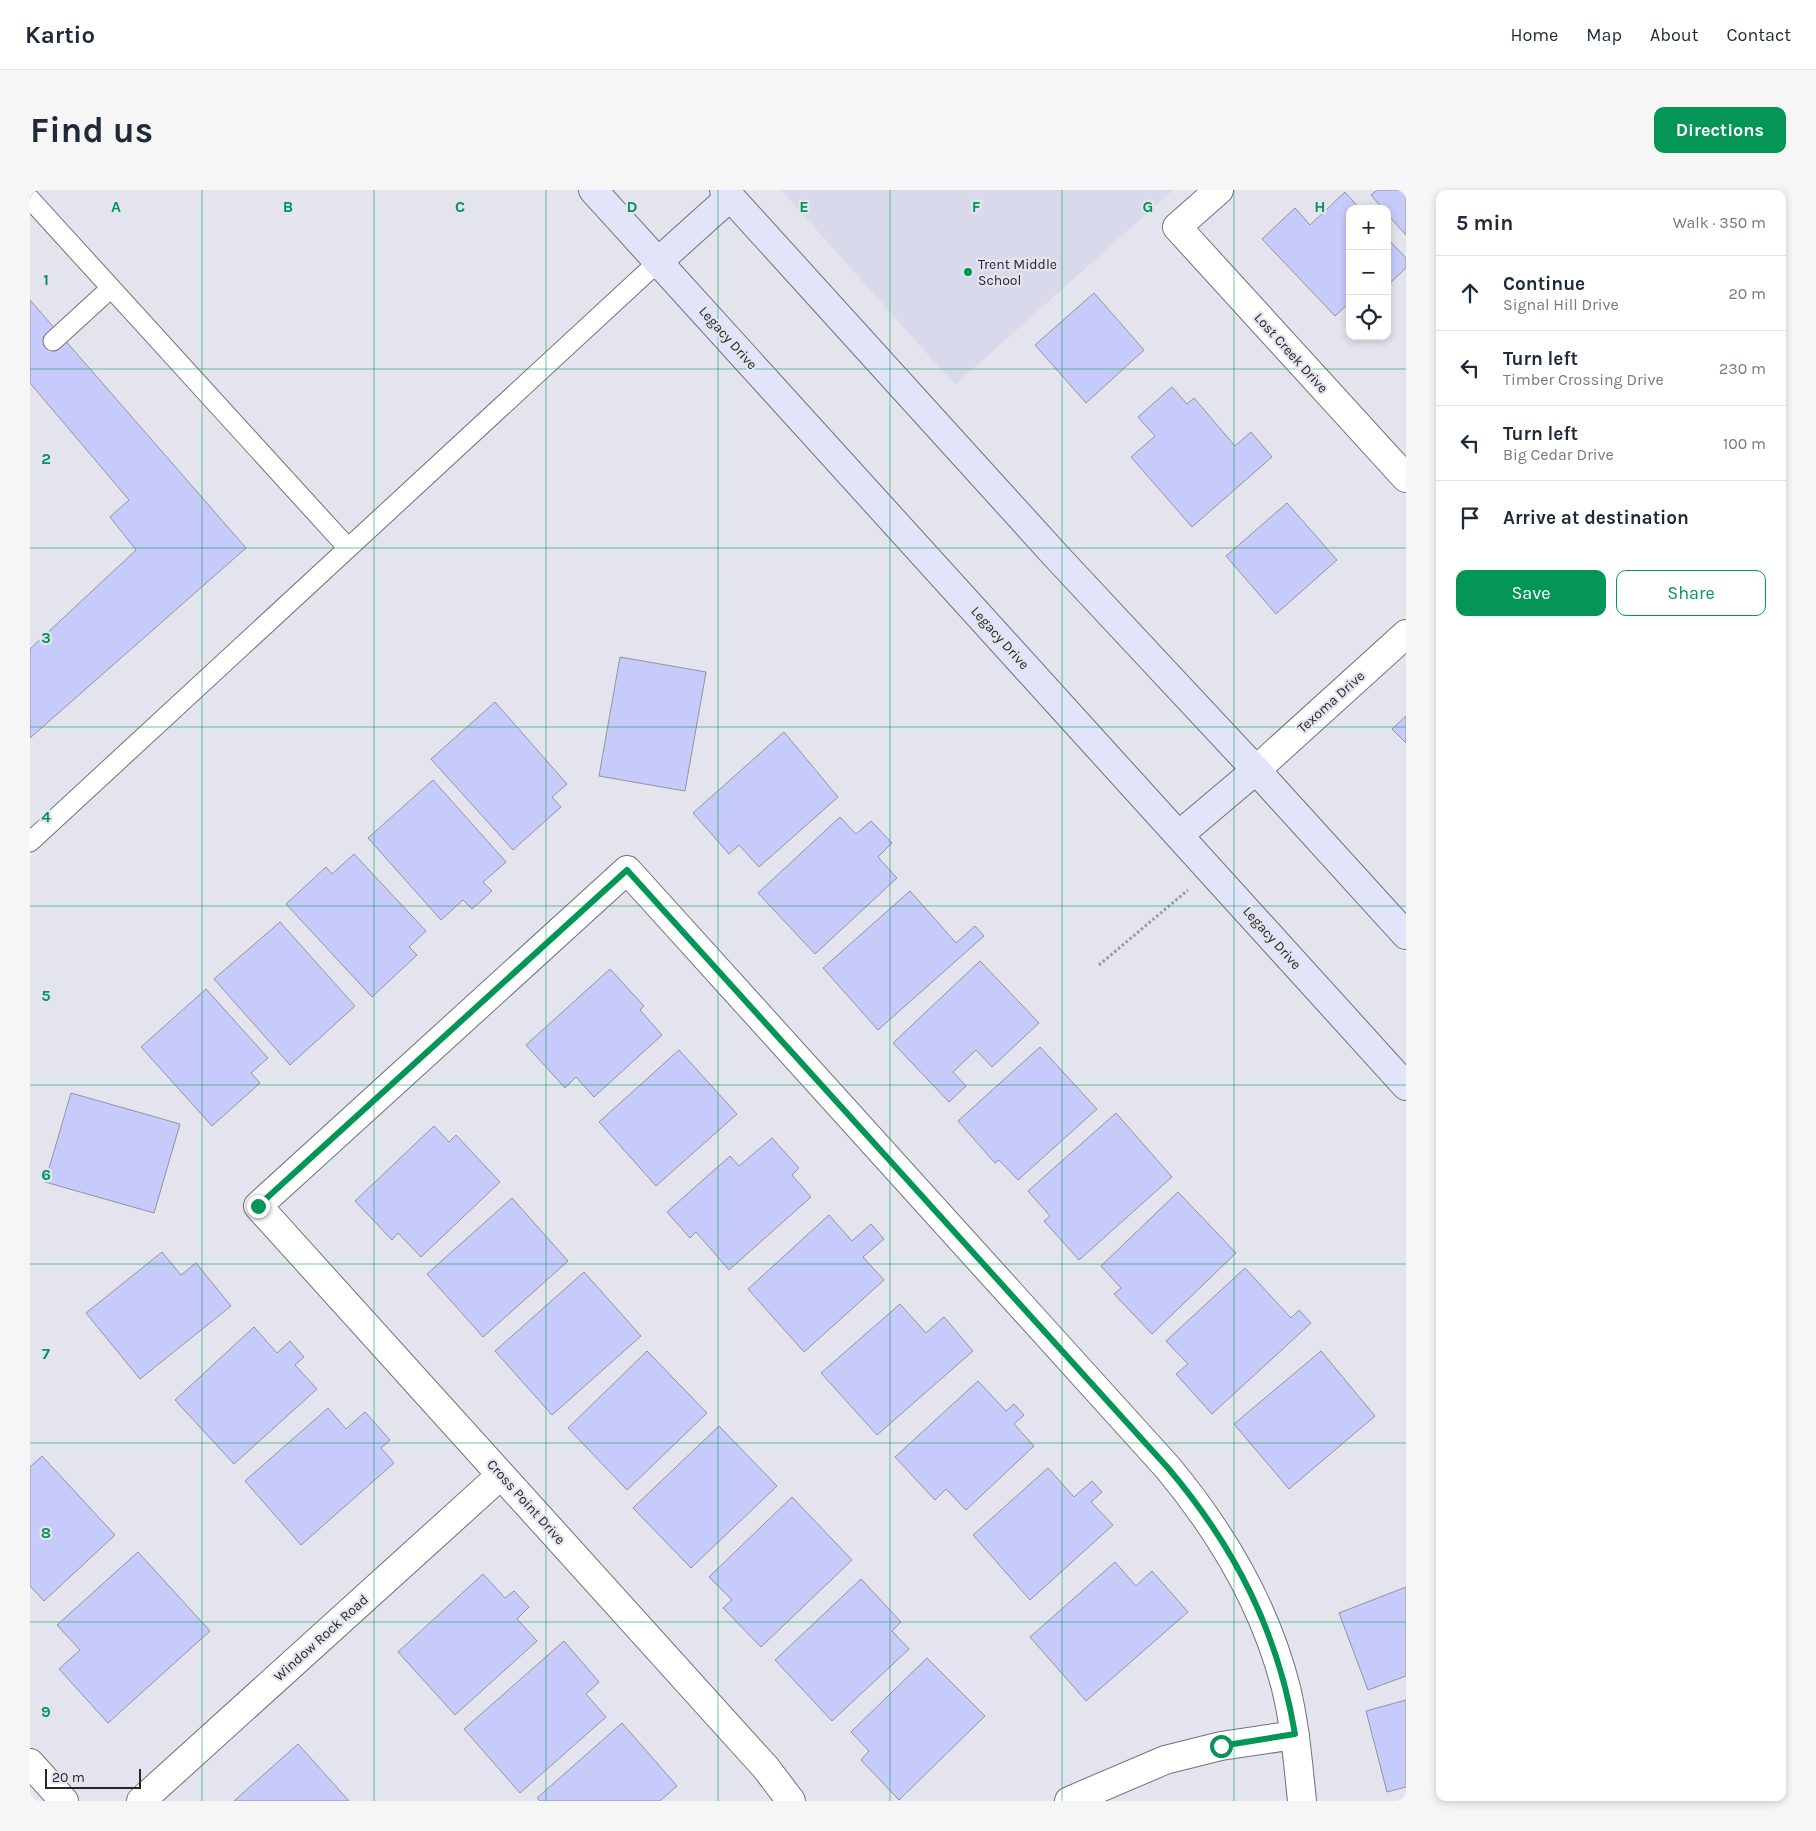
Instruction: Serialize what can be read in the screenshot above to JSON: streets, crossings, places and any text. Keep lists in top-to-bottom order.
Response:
{
  "streets": {
    "main road": ["Legacy Drive"],
    "street": [
      "Lost Creek Drive",
      "Texoma Drive",
      "Cross Point Drive",
      "Window Rock Road"
    ]
  },
  "crossings": [
    ["Cross Point Drive", "Window Rock Road"]
  ],
  "places": ["Trent Middle School"],
  "scale_bar": "20 m",
  "page": {
    "header": "Kartio",
    "nav": [
      "Home",
      "Map",
      "About",
      "Contact"
    ],
    "buttons": [
      "Directions",
      ["Save", "Share"]
    ],
    "title": "Find us",
    "heading": ["5 min", "Walk · 350 m"],
    "map_buttons": ["+", "−"],
    "list": [
      ["Continue", "Signal Hill Drive", "20 m"],
      ["Turn left", "Timber Crossing Drive", "230 m"],
      ["Turn left", "Big Cedar Drive", "100 m"],
      "Arrive at destination"
    ],
    "scale": "20 m"
  },
  "grid": {
    "columns": [
      "A",
      "B",
      "C",
      "D",
      "E",
      "F",
      "G",
      "H"
    ],
    "rows": [
      "1",
      "2",
      "3",
      "4",
      "5",
      "6",
      "7",
      "8",
      "9"
    ]
  }
}
